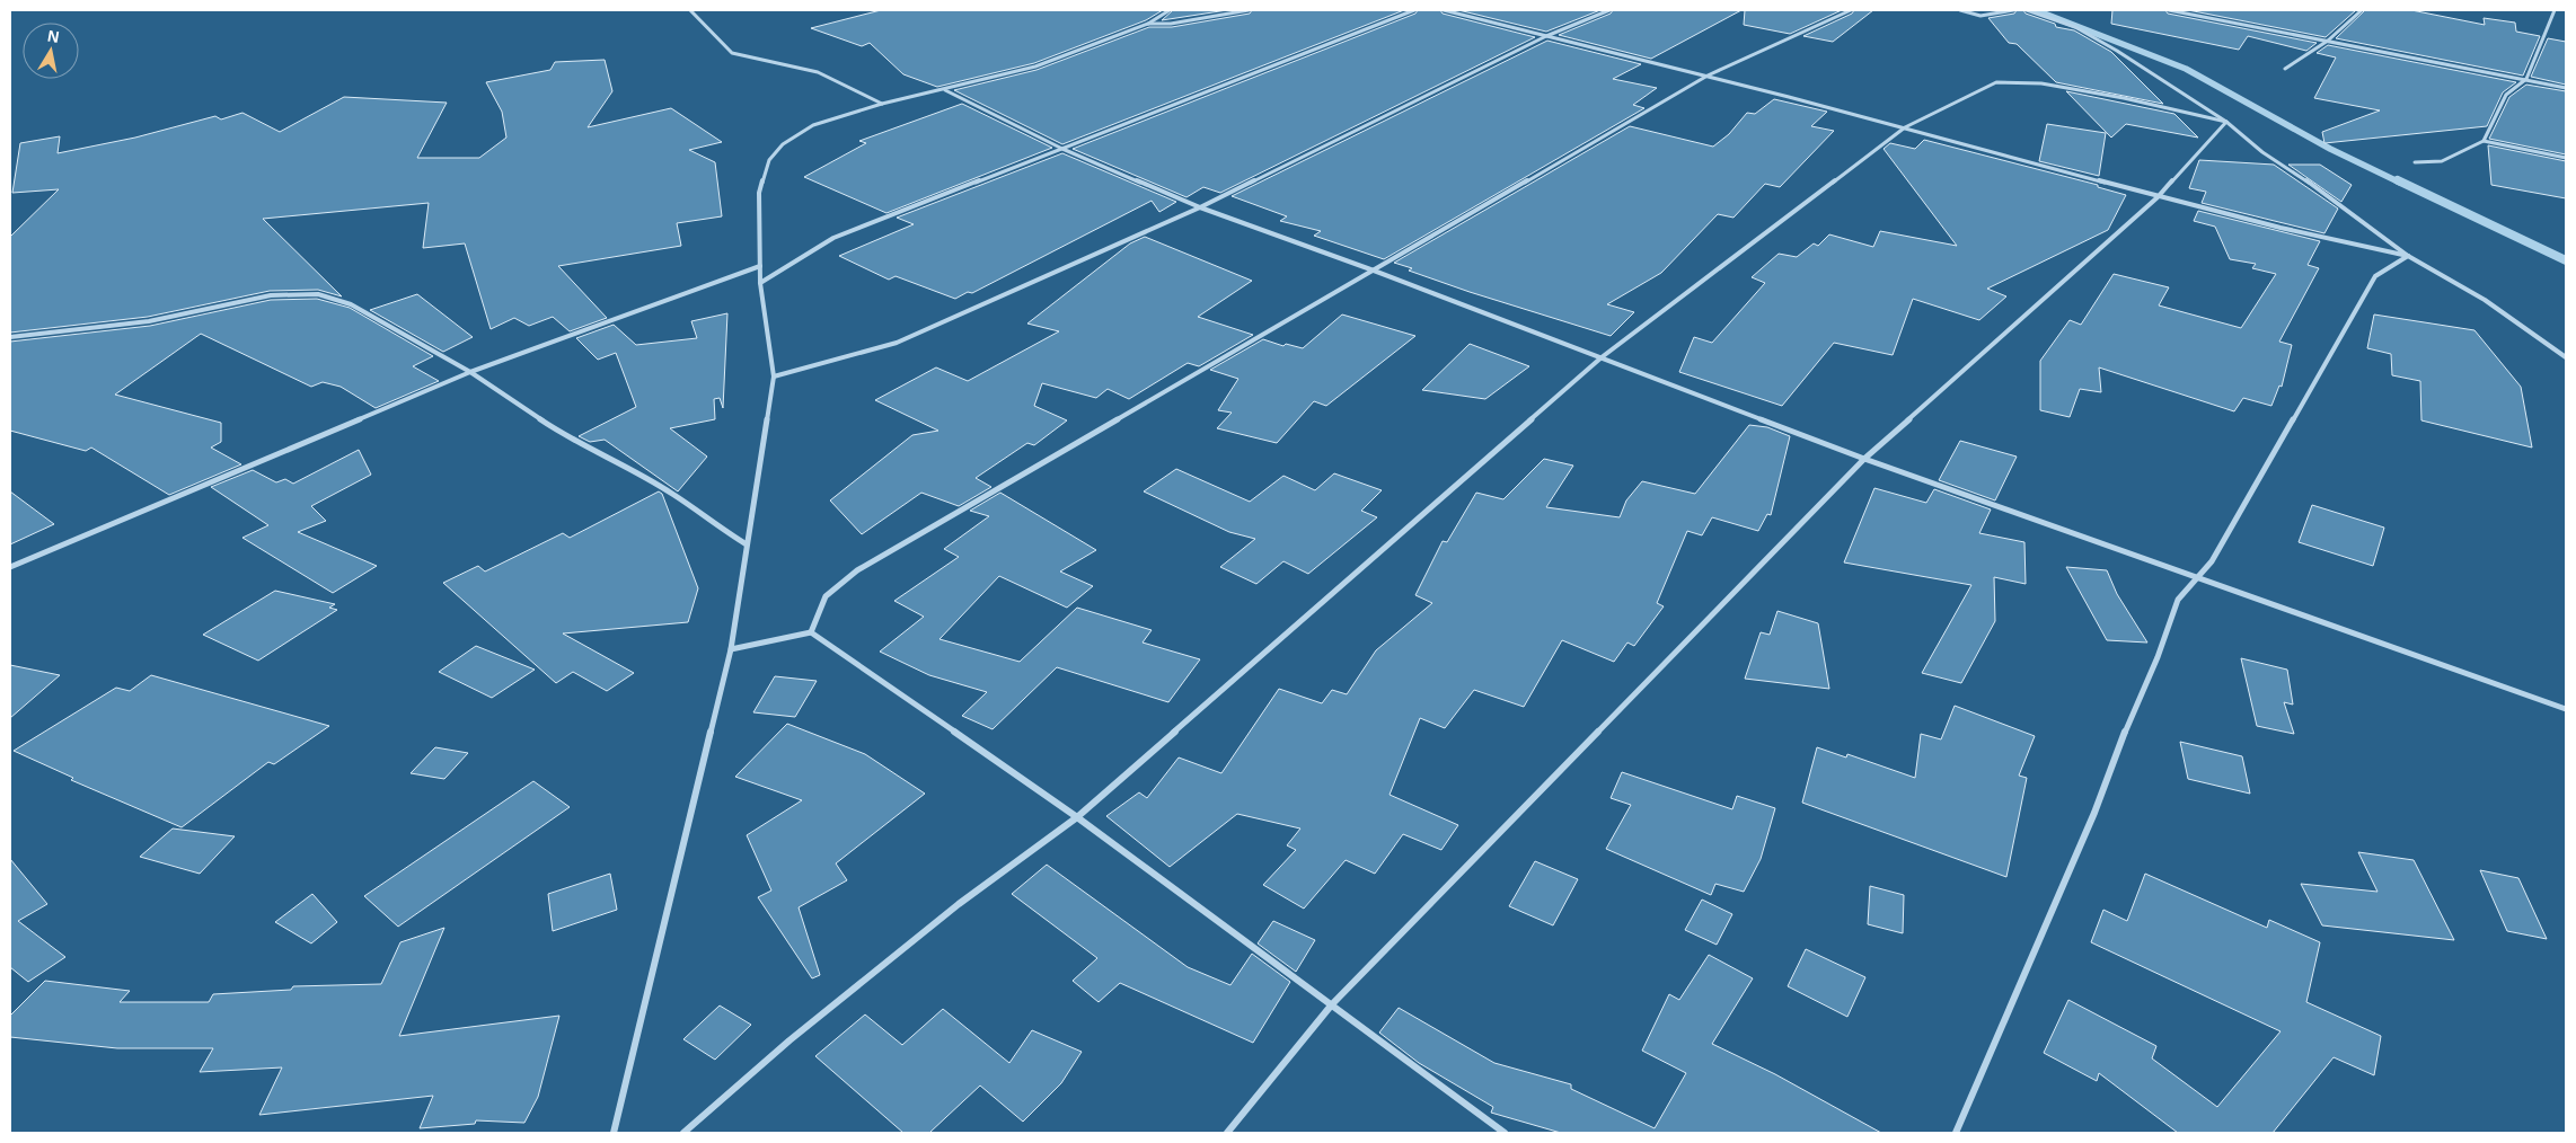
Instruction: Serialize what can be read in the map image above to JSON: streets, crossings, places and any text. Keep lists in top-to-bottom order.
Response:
{
  "north": "top"
}
